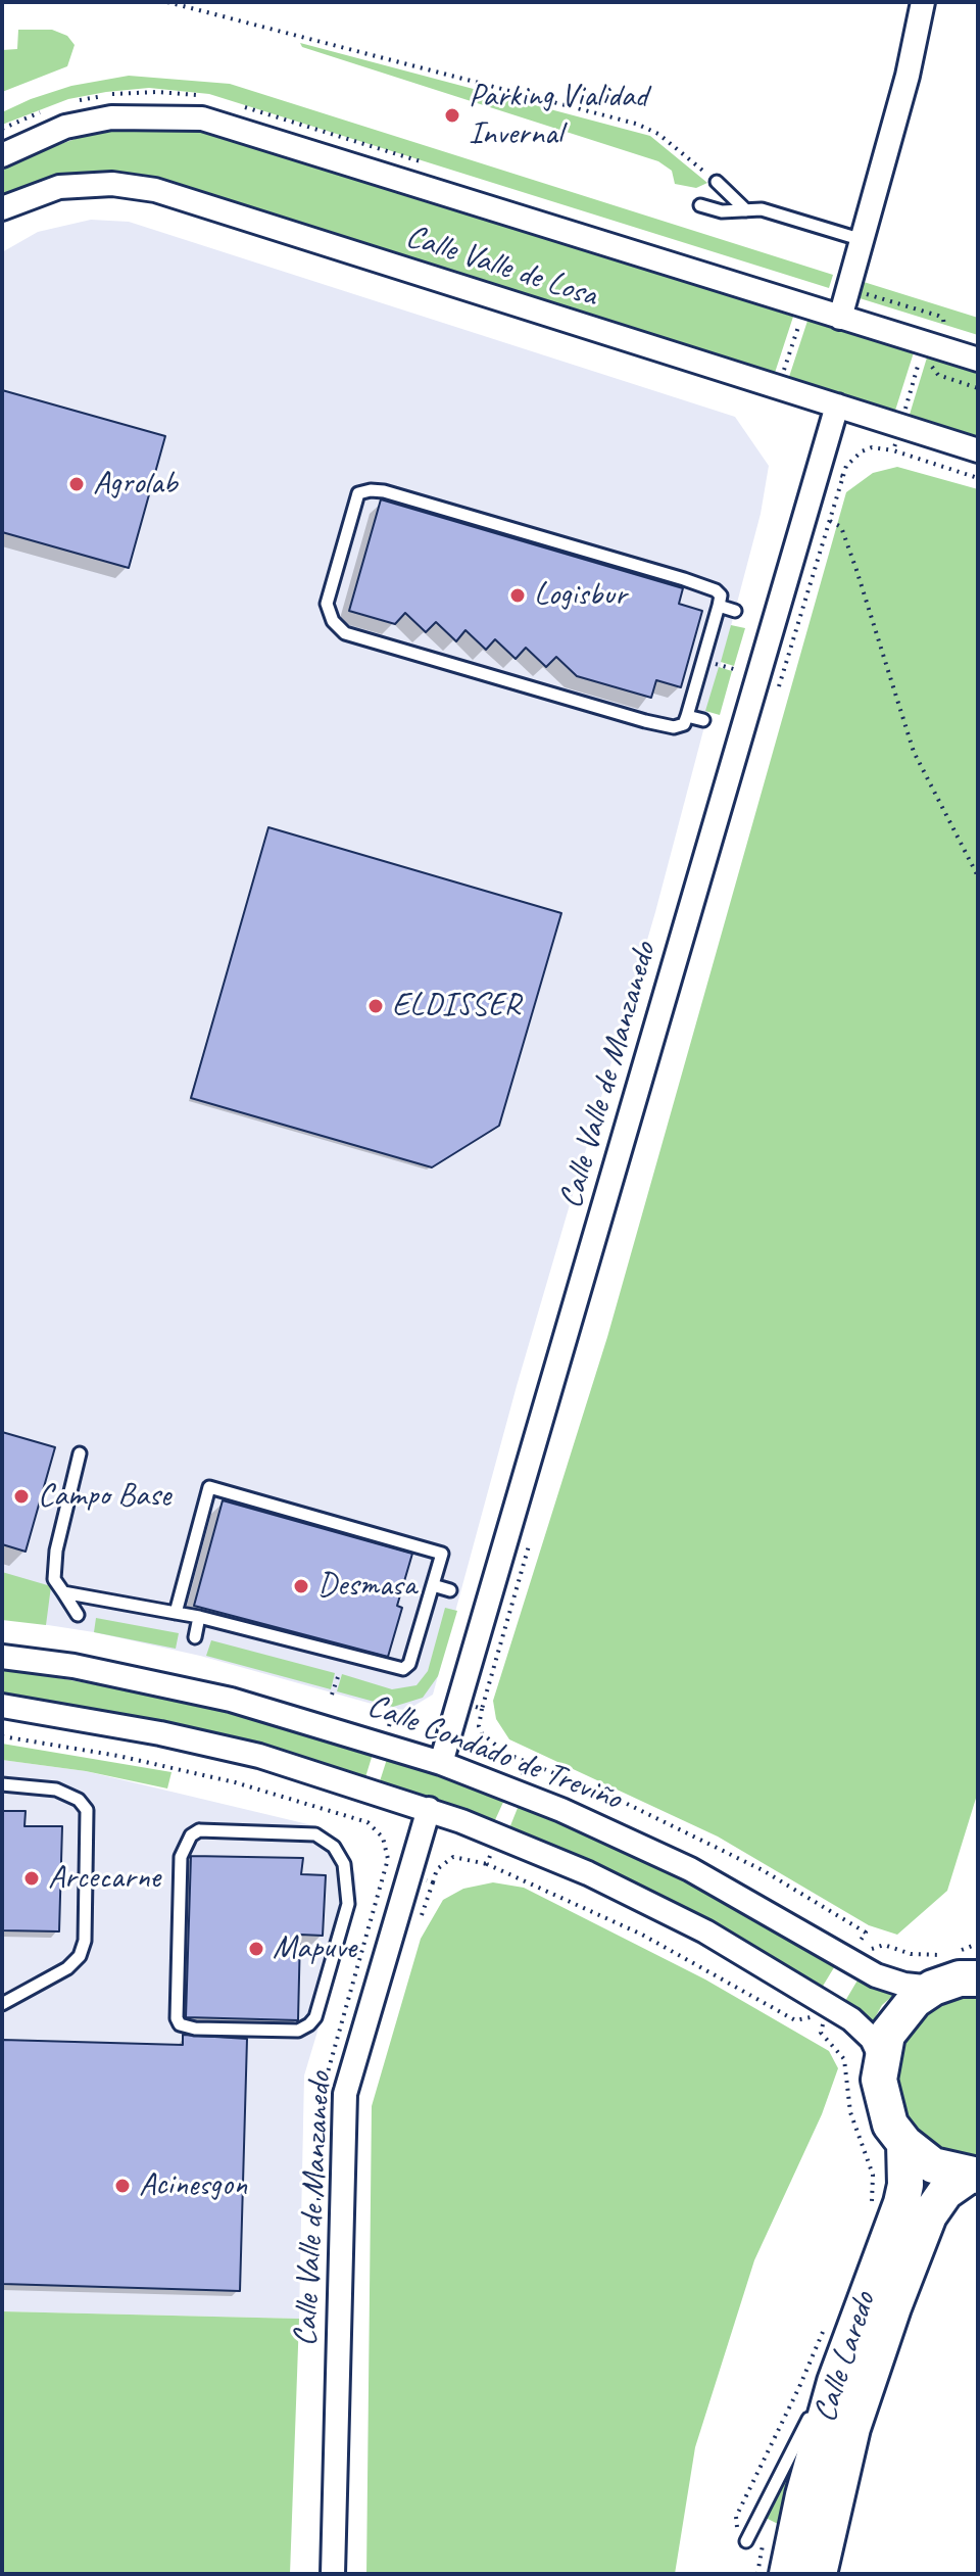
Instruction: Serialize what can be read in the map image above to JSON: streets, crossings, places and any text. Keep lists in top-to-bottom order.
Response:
{
  "streets": {
    "main road": ["Calle Laredo"],
    "street": ["Calle Valle de Losa", "Calle Valle de Manzanedo", "Calle Condado de Treviño"]
  },
  "crossings": [
    ["Calle Valle de Losa", "Calle Valle de Manzanedo"],
    ["Calle Valle de Manzanedo", "Calle Condado de Treviño"]
  ],
  "places": [
    "Parking Vialidad Invernal",
    "Agrolab",
    "Logisbur",
    "ELDISSER",
    "Campo Base",
    "Desmasa",
    "Arcecarne",
    "Mapuve",
    "Acinesgon"
  ]
}
